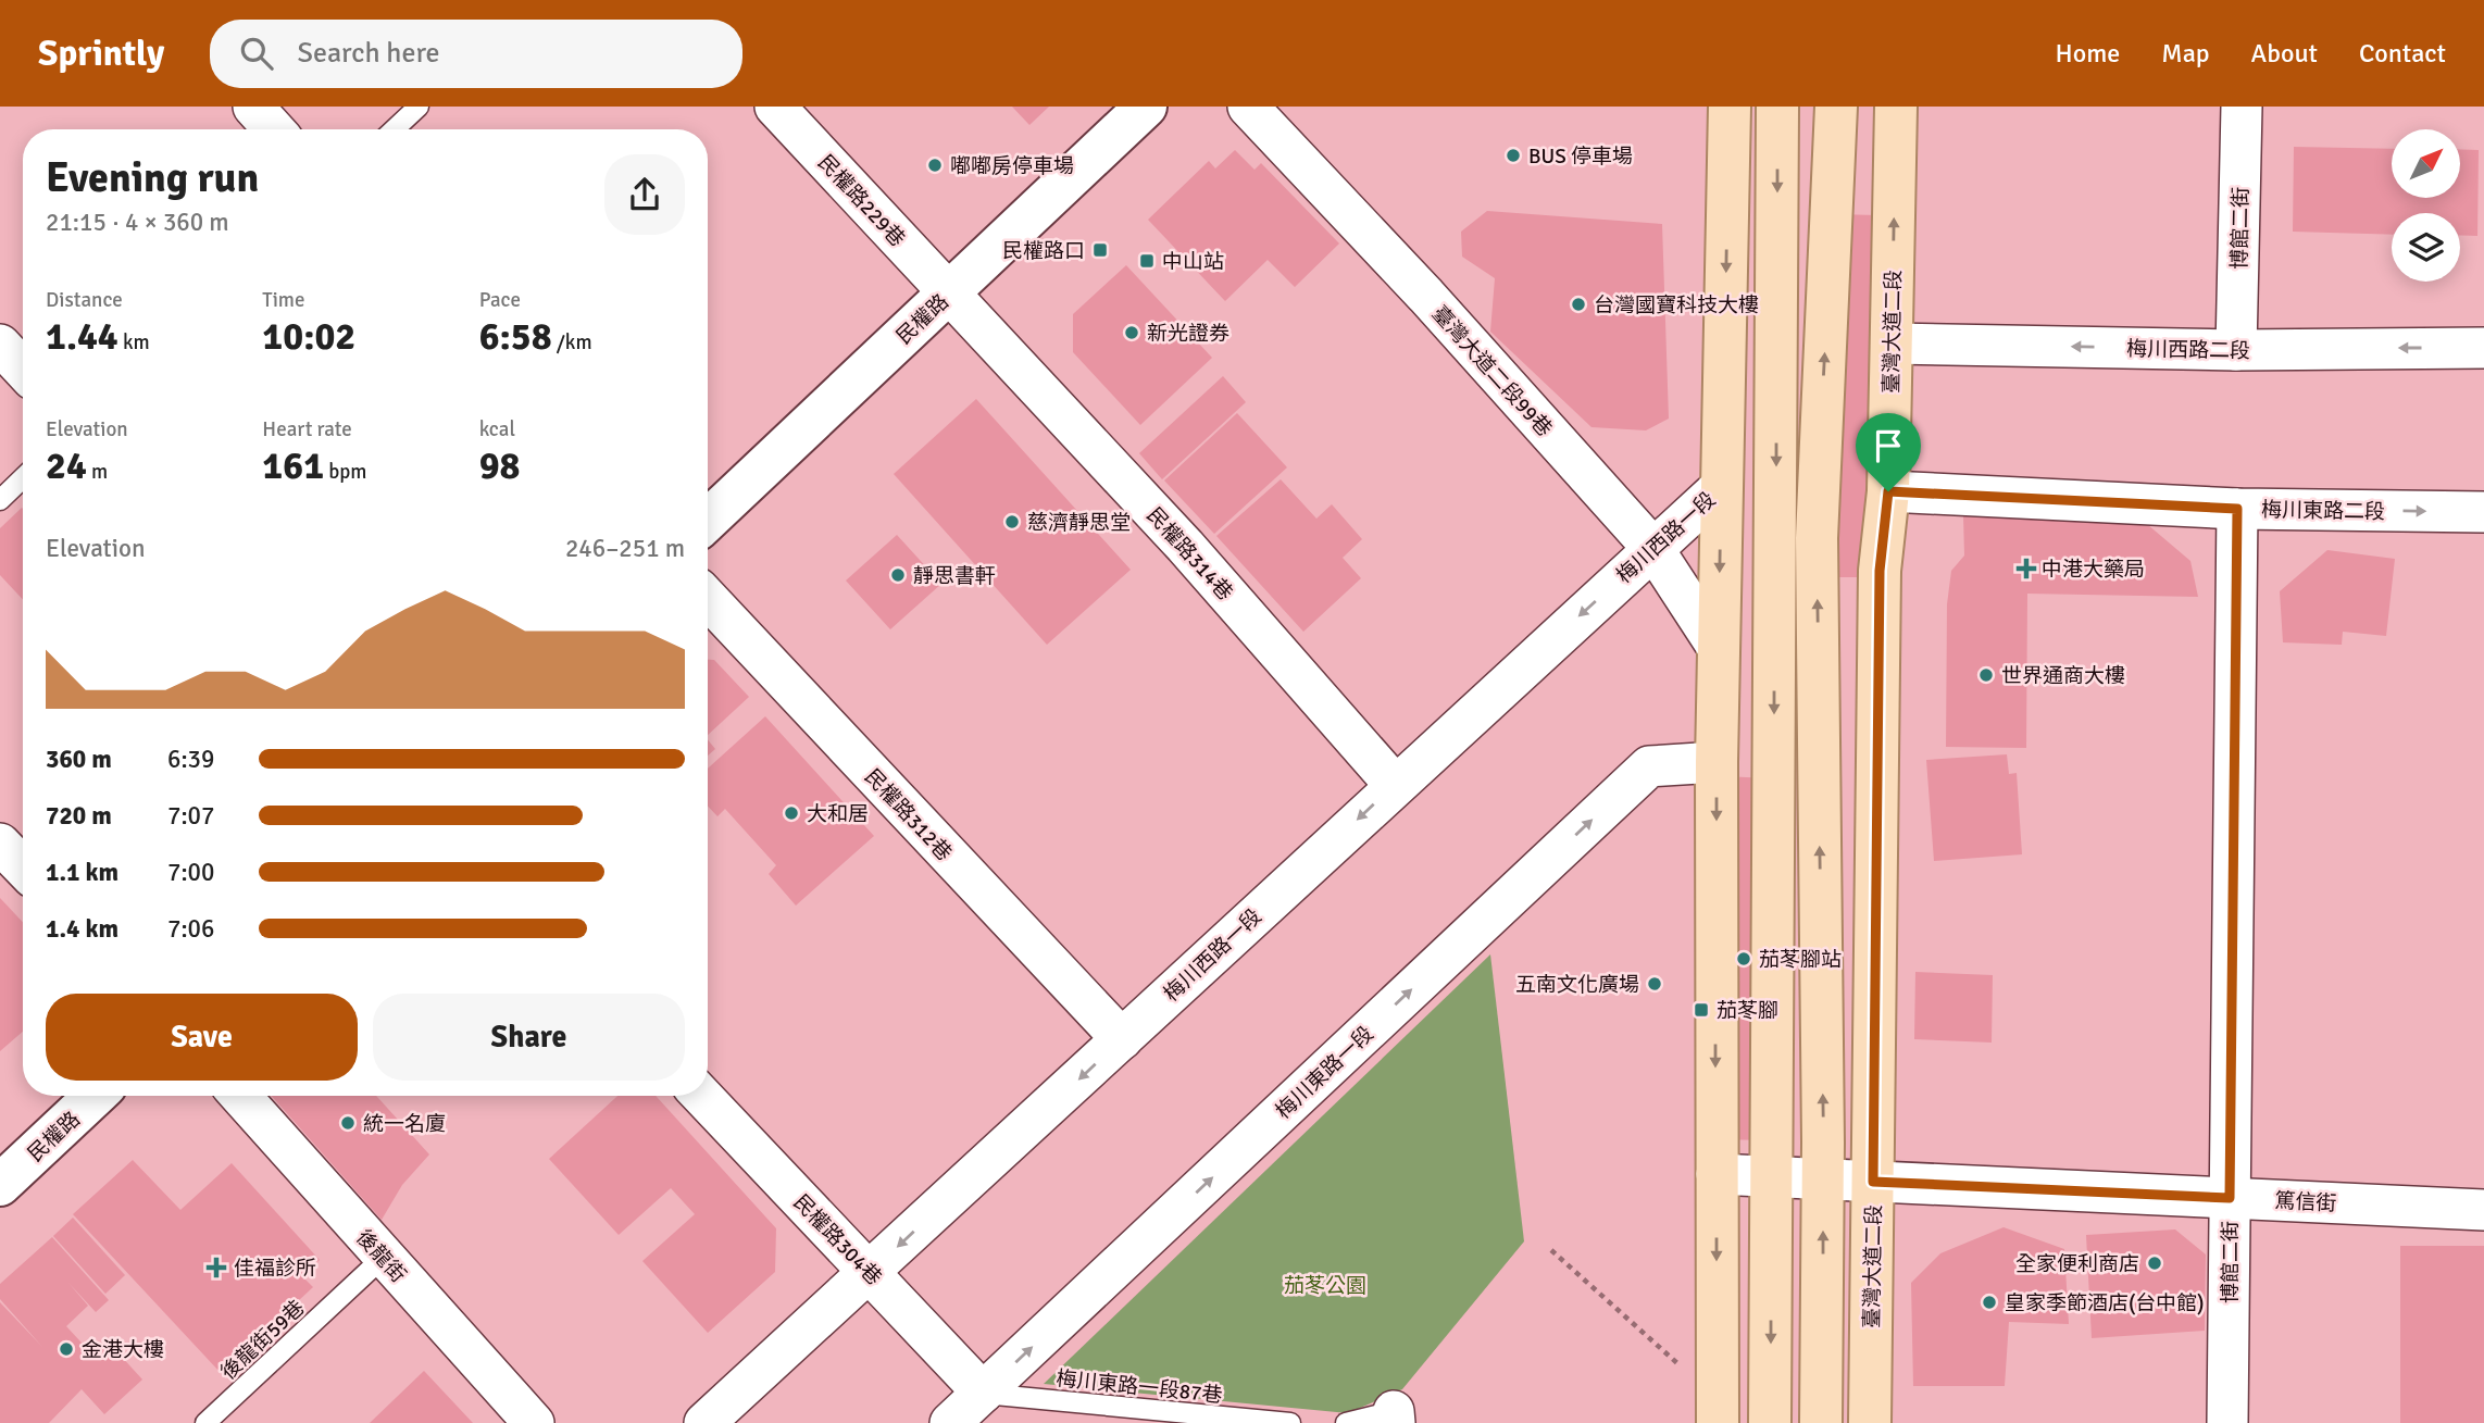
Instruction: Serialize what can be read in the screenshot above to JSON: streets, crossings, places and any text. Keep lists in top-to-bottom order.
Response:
{
  "streets": {
    "main road": ["民權路", "臺灣大道二段"],
    "street": [
      "民權路229巷",
      "博館二街",
      "梅川西路二段",
      "臺灣大道二段99巷",
      "梅川東路二段",
      "梅川西路一段",
      "民權路314巷",
      "民權路312巷",
      "梅川東路一段",
      "篤信街",
      "民權路304巷",
      "後龍街"
    ],
    "lane": ["後龍街59巷", "梅川東路一段87巷"]
  },
  "crossings": [
    ["民權路229巷", "民權路"],
    ["民權路229巷", "民權路314巷"],
    ["博館二街", "梅川西路二段"],
    ["博館二街", "梅川東路二段"],
    ["博館二街", "篤信街"],
    ["民權路", "民權路314巷"],
    ["臺灣大道二段", "梅川西路二段"],
    ["臺灣大道二段", "梅川東路二段"],
    ["臺灣大道二段", "篤信街"],
    ["臺灣大道二段99巷", "梅川西路一段"],
    ["梅川西路一段", "民權路314巷"],
    ["梅川西路一段", "民權路312巷"],
    ["梅川西路一段", "民權路304巷"],
    ["梅川東路一段", "民權路304巷"],
    ["梅川東路一段", "梅川東路一段87巷"],
    ["民權路304巷", "梅川東路一段87巷"],
    ["後龍街", "後龍街59巷"]
  ],
  "one_way": [
    "梅川西路二段",
    "梅川東路二段",
    "梅川西路一段",
    "梅川東路一段"
  ],
  "parks": ["茄苳公園"],
  "places": {
    "other": [
      "BUS 停車場",
      "嘟嘟房停車場",
      "台灣國寶科技大樓",
      "新光證券",
      "慈濟靜思堂",
      "靜思書軒",
      "世界通商大樓",
      "大和居",
      "茄苳腳站",
      "五南文化廣場",
      "統一名廈",
      "全家便利商店",
      "皇家季節酒店(台中館)",
      "金港大樓"
    ],
    "transit": ["民權路口", "中山站", "茄苳腳"],
    "health": ["中港大藥局", "佳福診所"]
  },
  "north": "top right",
  "page": {
    "header": "Sprintly",
    "search": "Search here",
    "nav": [
      "Home",
      "Map",
      "About",
      "Contact"
    ],
    "heading": ["Evening run", "21:15 · 4 × 360 m"],
    "stats": [
      ["Distance", "1.44 km"],
      ["Time", "10:02"],
      ["Pace", "6:58 /km"],
      ["Elevation", "24 m"],
      ["Heart rate", "161 bpm"],
      ["kcal", "98"]
    ],
    "chart": ["Elevation", "246–251 m"],
    "list": [
      {
        "name": "360 m",
        "note": "6:39"
      },
      {
        "name": "720 m",
        "note": "7:07"
      },
      {
        "name": "1.1 km",
        "note": "7:00"
      },
      {
        "name": "1.4 km",
        "note": "7:06"
      }
    ],
    "buttons": ["Save", "Share"]
  }
}
